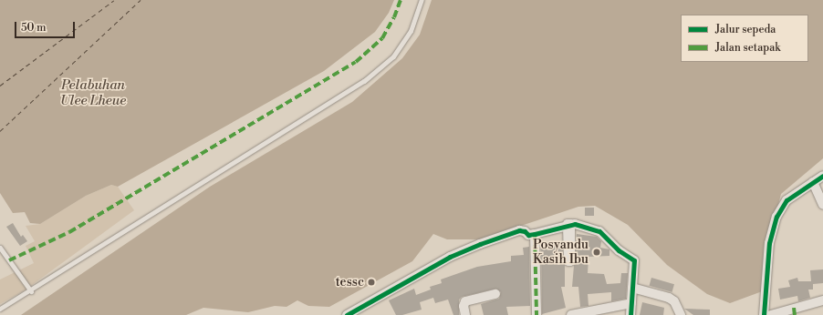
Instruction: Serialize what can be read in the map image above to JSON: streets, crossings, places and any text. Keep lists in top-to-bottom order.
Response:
{
  "water": ["Pelabuhan Ulee Lheue"],
  "places": ["Posyandu Kasih Ibu", "tessc"],
  "legend": ["Jalur sepeda", "Jalan setapak"],
  "scale_bar": "50 m"
}
